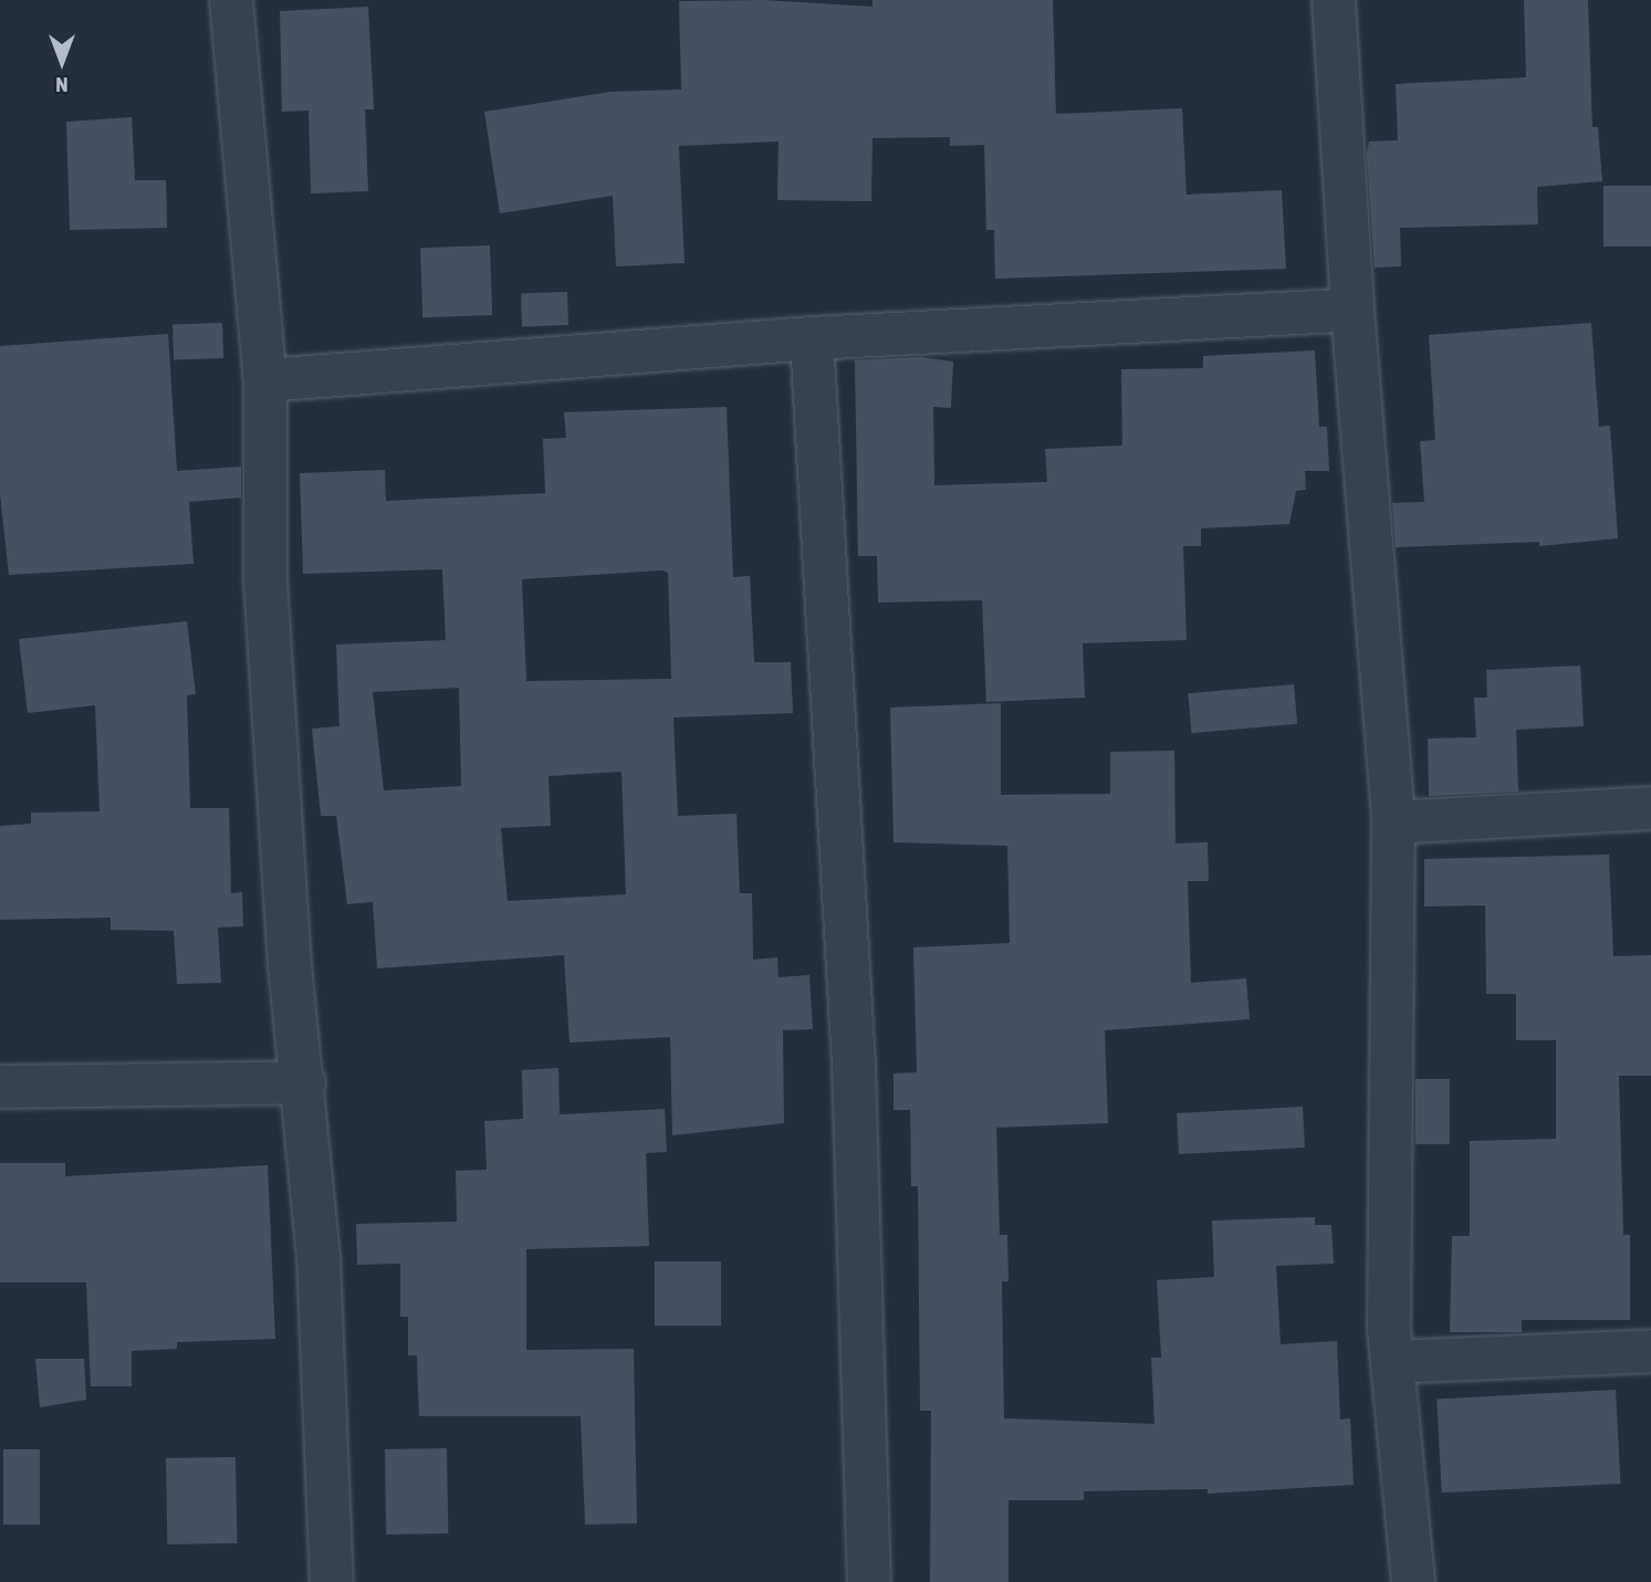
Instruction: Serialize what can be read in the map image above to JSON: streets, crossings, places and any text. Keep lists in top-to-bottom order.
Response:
{
  "north": "bottom"
}
